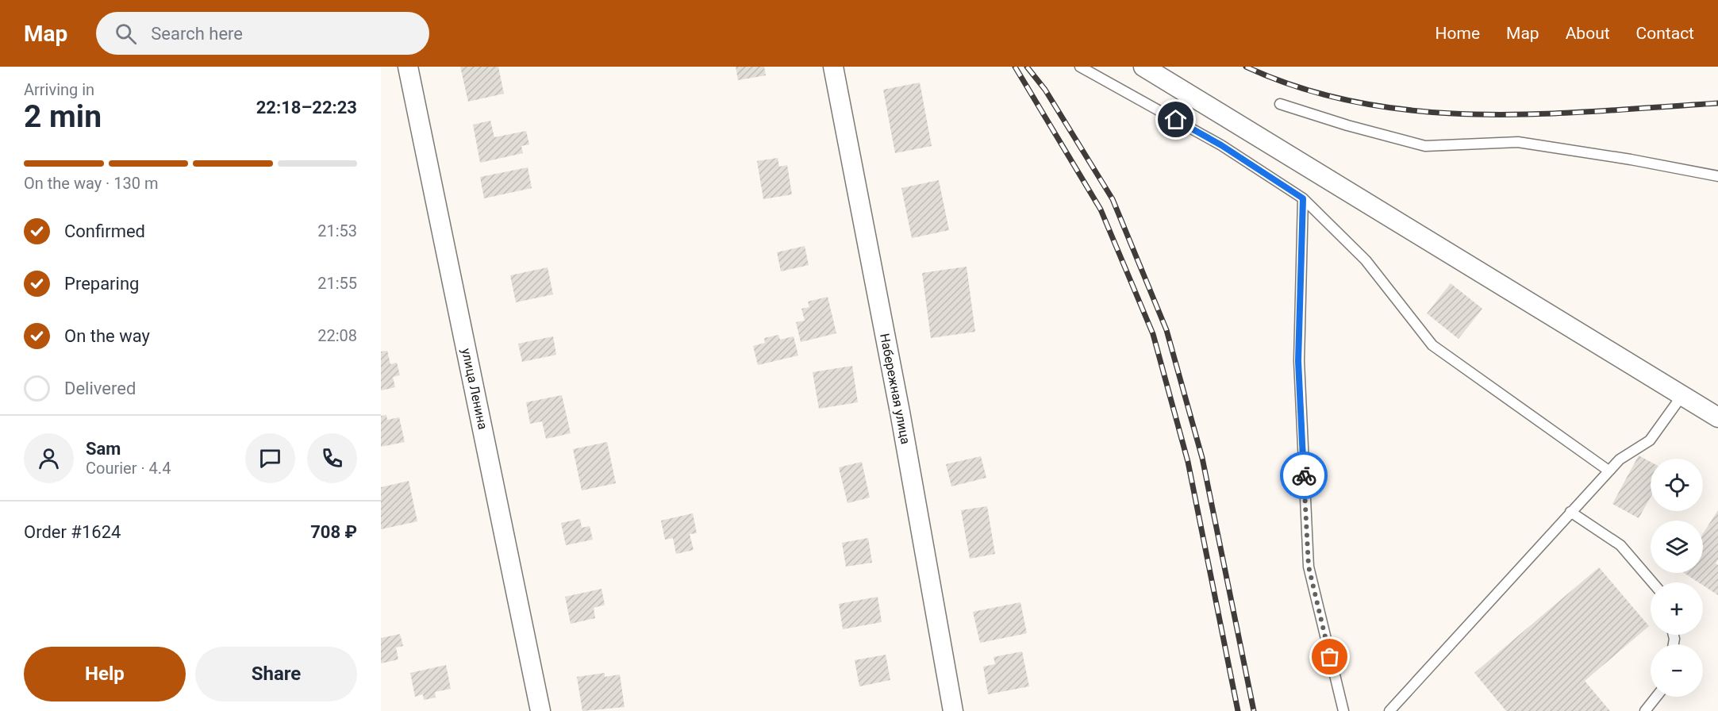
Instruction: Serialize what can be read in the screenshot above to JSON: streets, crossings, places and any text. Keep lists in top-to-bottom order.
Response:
{
  "streets": {
    "street": ["улица Ленина", "Набережная улица"]
  },
  "page": {
    "header": "Map",
    "search": "Search here",
    "nav": [
      "Home",
      "Map",
      "About",
      "Contact"
    ],
    "heading": ["2 min", "Arriving in", "22:18–22:23"],
    "panel": [
      "Sam",
      "Courier · 4.4",
      "Order #1624",
      "708 ₽"
    ],
    "bar": "On the way · 130 m",
    "list": [
      ["Confirmed", "21:53"],
      ["Preparing", "21:55"],
      ["On the way", "22:08"],
      "Delivered"
    ],
    "map_buttons": ["+", "−"],
    "buttons": ["Help", "Share"]
  }
}
